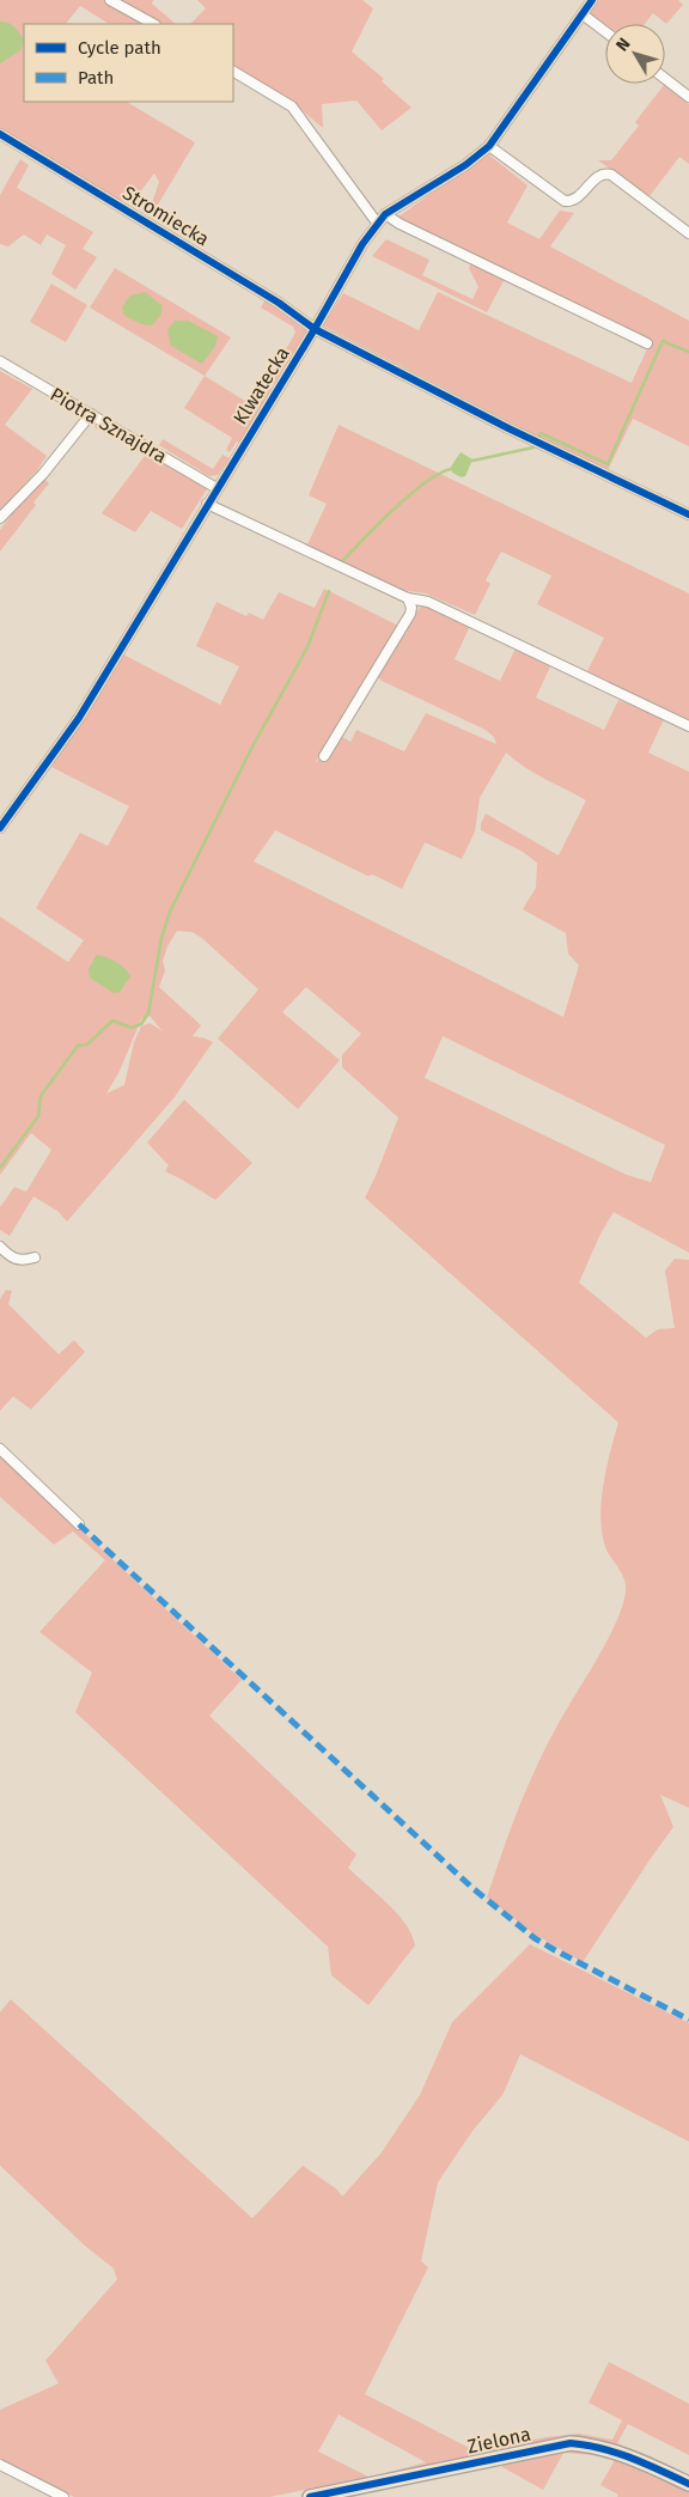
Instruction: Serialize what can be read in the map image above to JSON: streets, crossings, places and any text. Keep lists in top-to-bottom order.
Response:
{
  "streets": {
    "street": [
      "Stromiecka",
      "Klwatecka",
      "Piotra Sznajdra",
      "Zielona"
    ]
  },
  "crossings": [
    ["Stromiecka", "Klwatecka"],
    ["Klwatecka", "Piotra Sznajdra"]
  ],
  "legend": ["Cycle path", "Path"],
  "north": "top left"
}
